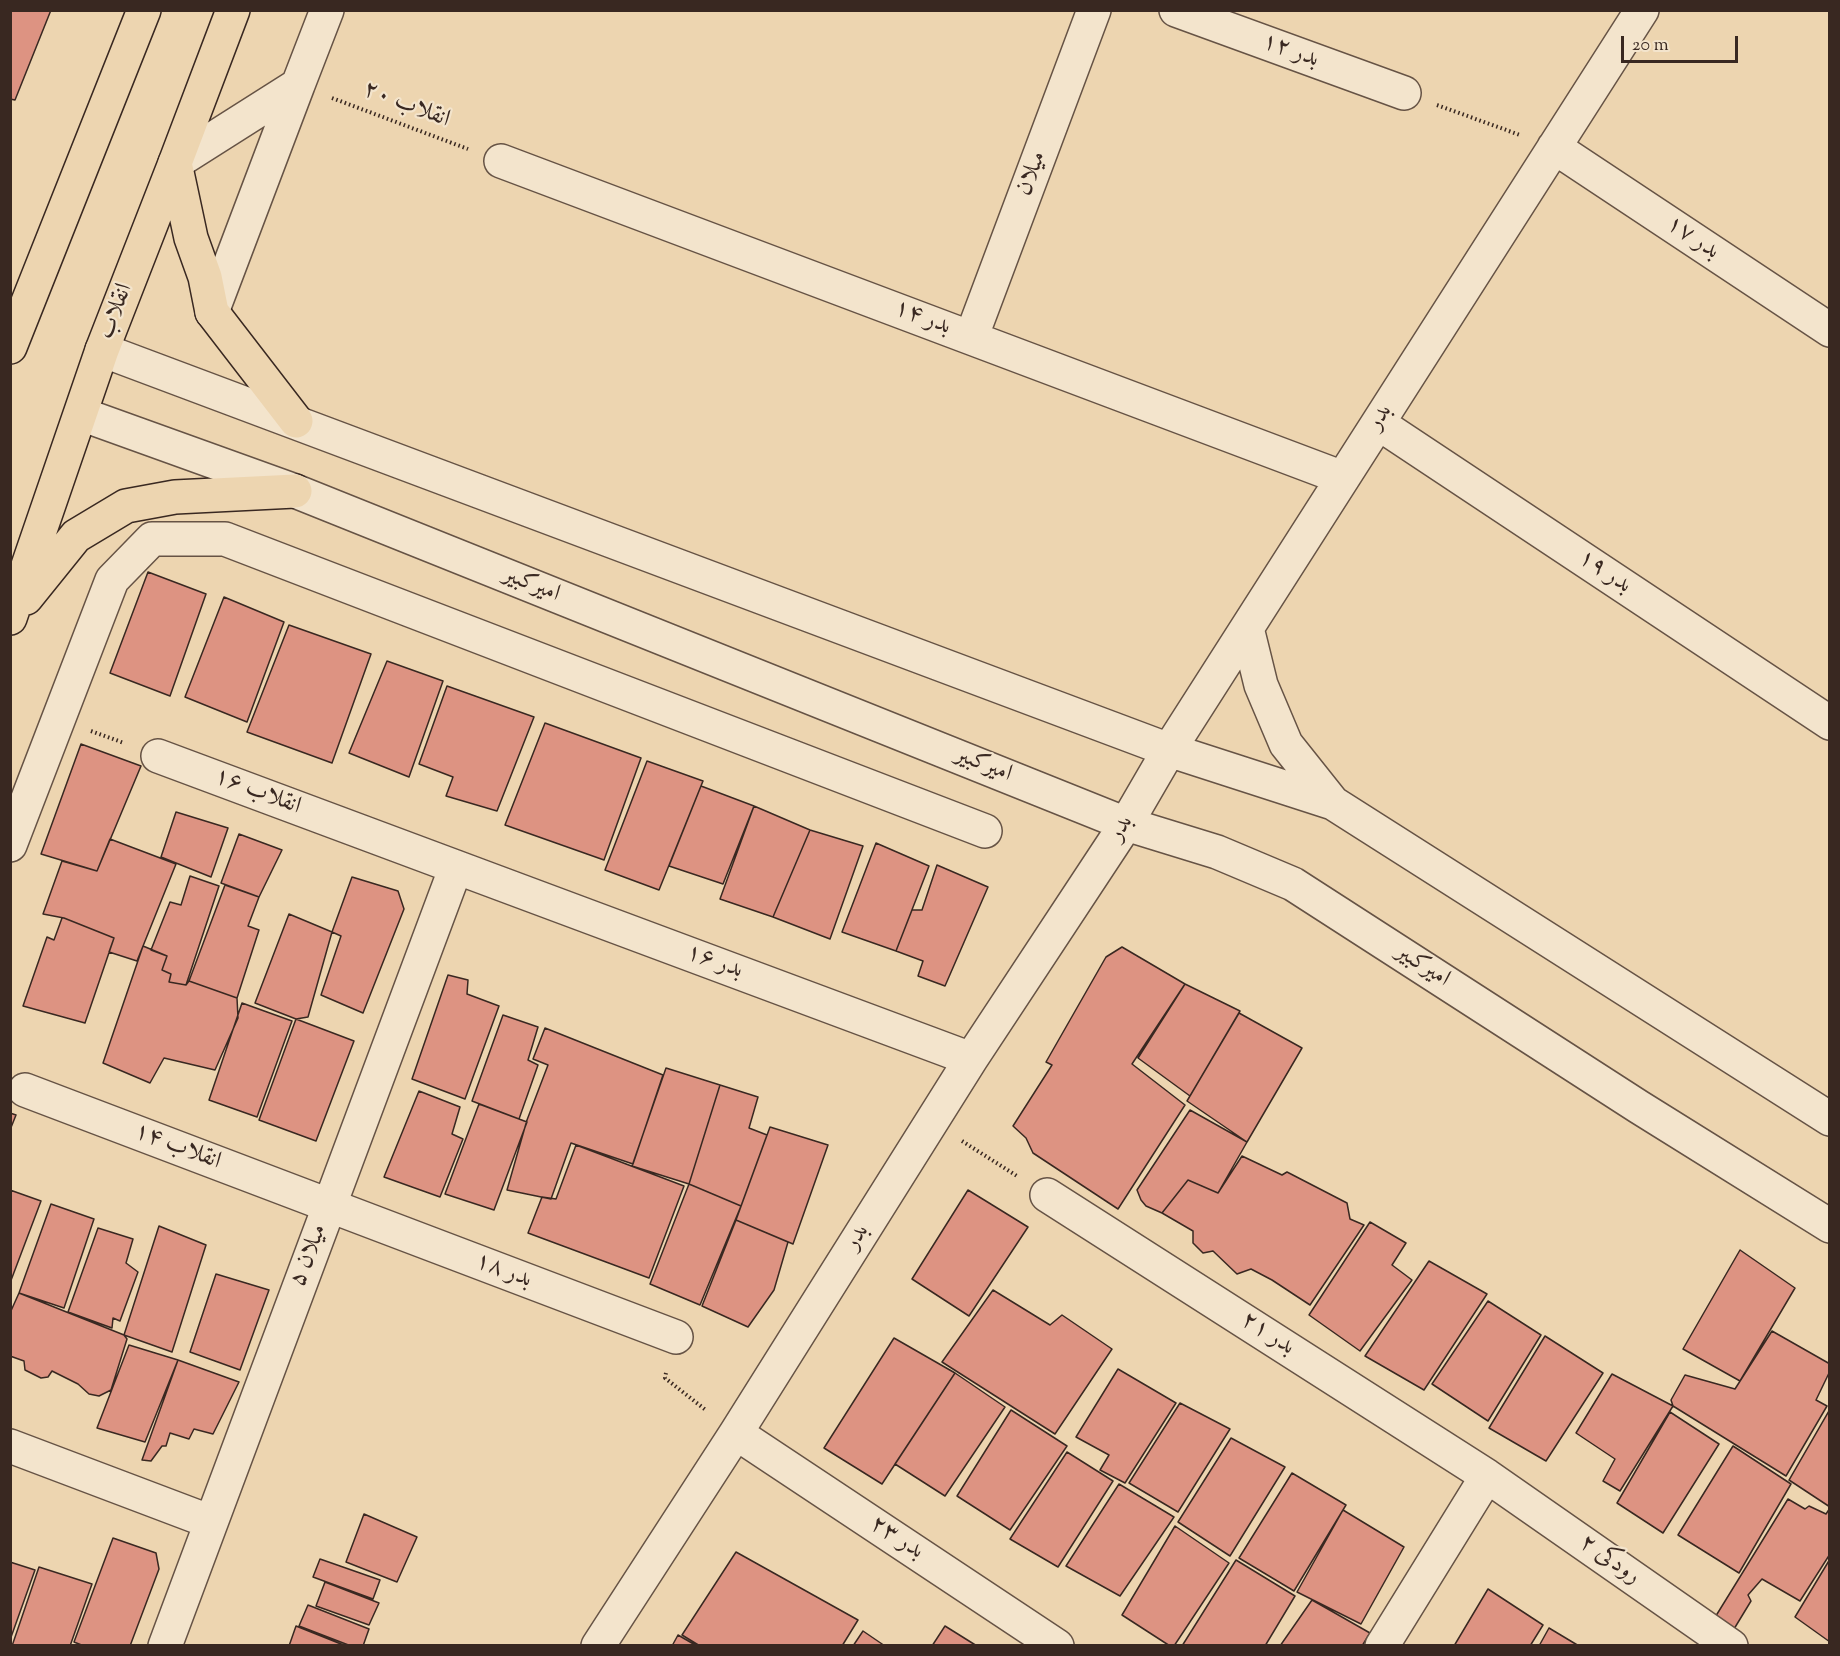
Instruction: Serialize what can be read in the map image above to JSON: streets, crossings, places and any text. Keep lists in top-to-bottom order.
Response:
{
  "streets": {
    "main road": ["انقلاب"],
    "street": [
      "بدر ۱۲",
      "میلان",
      "بدر ۱۷",
      "بدر ۱۴",
      "بدر",
      "بدر ۱۹",
      "امیرکبیر",
      "انقلاب ۱۶",
      "بدر ۱۶",
      "انقلاب ۱۴",
      "میلان ۵",
      "بدر ۱‍۸",
      "بدر ۲۱",
      "بدر ۲۳",
      "رودکی ۲"
    ],
    "path": ["انقلاب ۲۰"]
  },
  "crossings": [
    ["انقلاب ۲۰", "بدر ۱۴"],
    ["میلان", "بدر ۱۴"],
    ["بدر ۱۷", "بدر"],
    ["انقلاب", "امیرکبیر"],
    ["بدر ۱۴", "بدر"],
    ["بدر", "بدر ۱۹"],
    ["بدر", "امیرکبیر"],
    ["بدر", "بدر ۱۶"],
    ["بدر", "بدر ۲۳"],
    ["انقلاب ۱۶", "بدر ۱۶"],
    ["انقلاب ۱۶", "میلان ۵"],
    ["بدر ۱۶", "میلان ۵"],
    ["انقلاب ۱۴", "میلان ۵"],
    ["انقلاب ۱۴", "بدر ۱‍۸"],
    ["میلان ۵", "بدر ۱‍۸"],
    ["بدر ۲۱", "رودکی ۲"]
  ],
  "scale_bar": "20 m"
}
